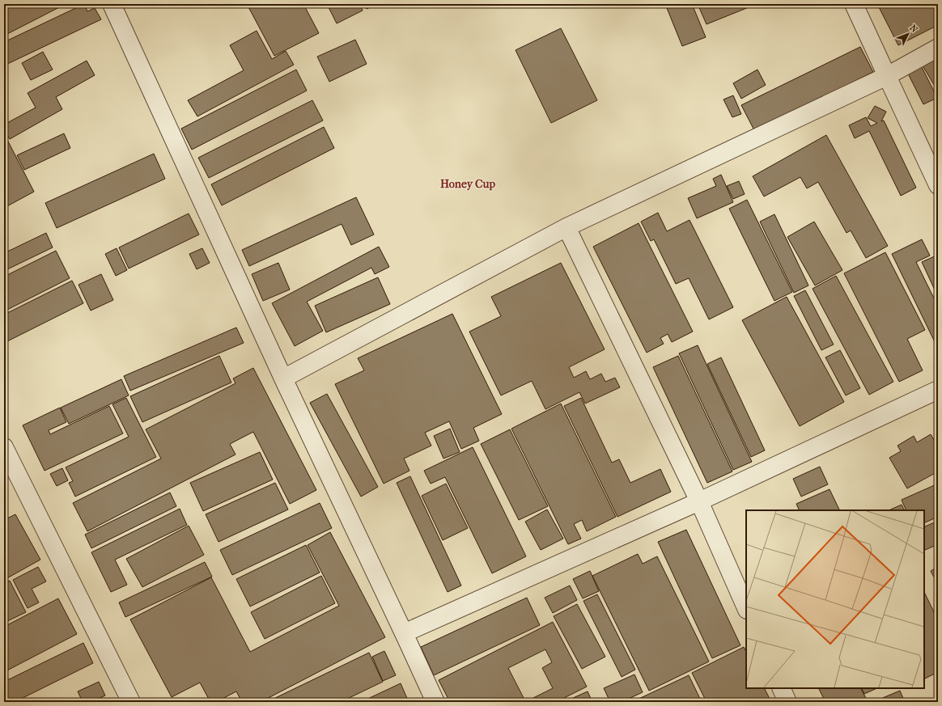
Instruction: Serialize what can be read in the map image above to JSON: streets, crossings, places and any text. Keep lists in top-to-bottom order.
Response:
{
  "districts": ["Honey Cup"],
  "north": "top right"
}
